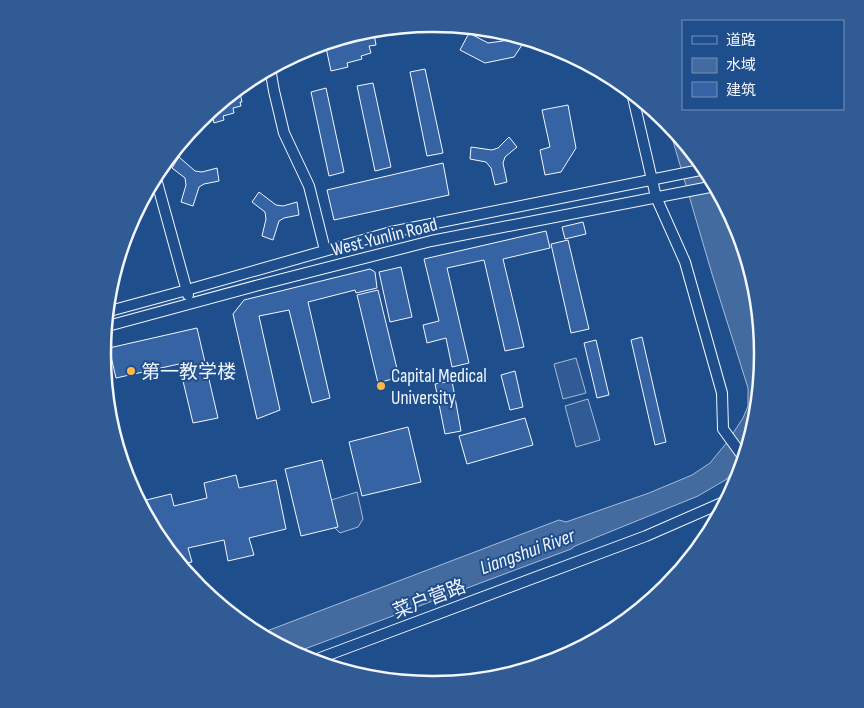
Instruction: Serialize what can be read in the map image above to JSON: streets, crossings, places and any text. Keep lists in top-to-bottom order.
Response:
{
  "streets": {
    "street": ["West Yunlin Road", "菜户营路"]
  },
  "water": ["Liangshui River"],
  "places": ["第一教学楼", "Capital Medical University"],
  "legend": ["道路", "水域", "建筑"]
}
